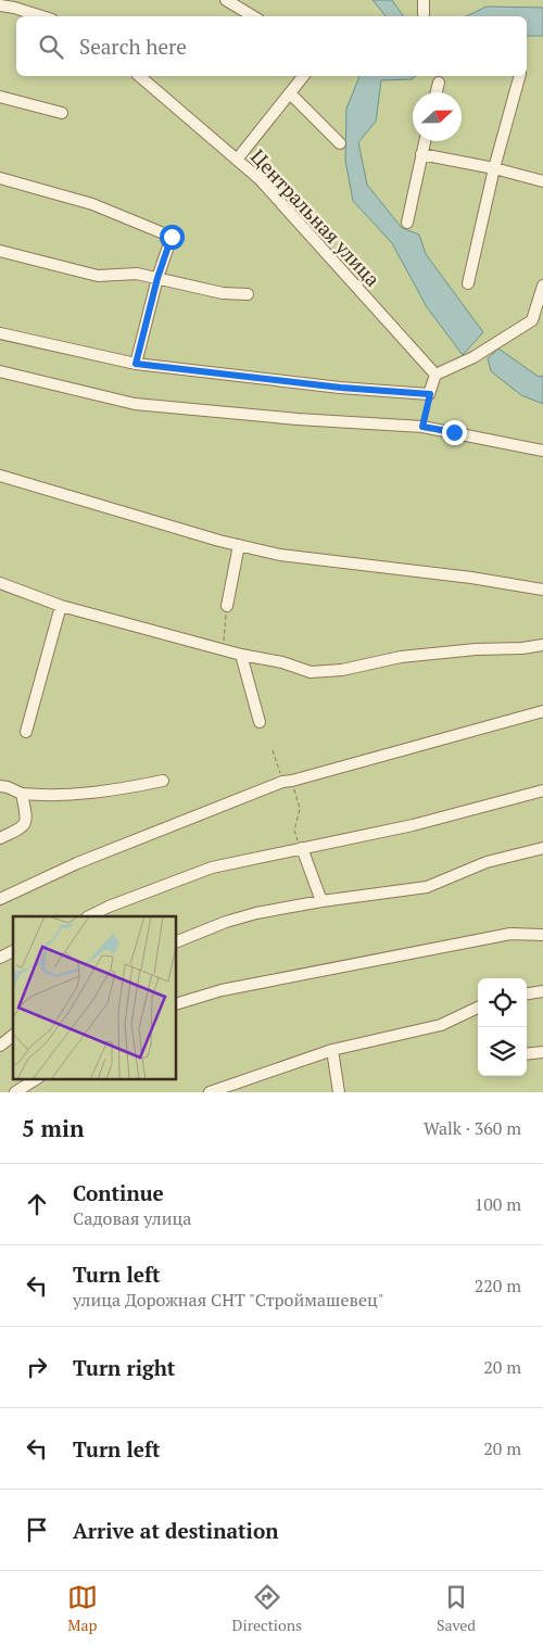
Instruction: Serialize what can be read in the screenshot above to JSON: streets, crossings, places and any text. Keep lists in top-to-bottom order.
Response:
{
  "streets": {
    "street": ["Центральная улица"]
  },
  "north": "right",
  "page": {
    "search": "Search here",
    "heading": ["5 min", "Walk · 360 m"],
    "list": [
      ["Continue", "Садовая улица", "100 m"],
      ["Turn left", "улица Дорожная СНТ \"Строймашевец\"", "220 m"],
      ["Turn right", "20 m"],
      ["Turn left", "20 m"],
      "Arrive at destination"
    ],
    "nav": ["Map", "Directions", "Saved"]
  }
}
